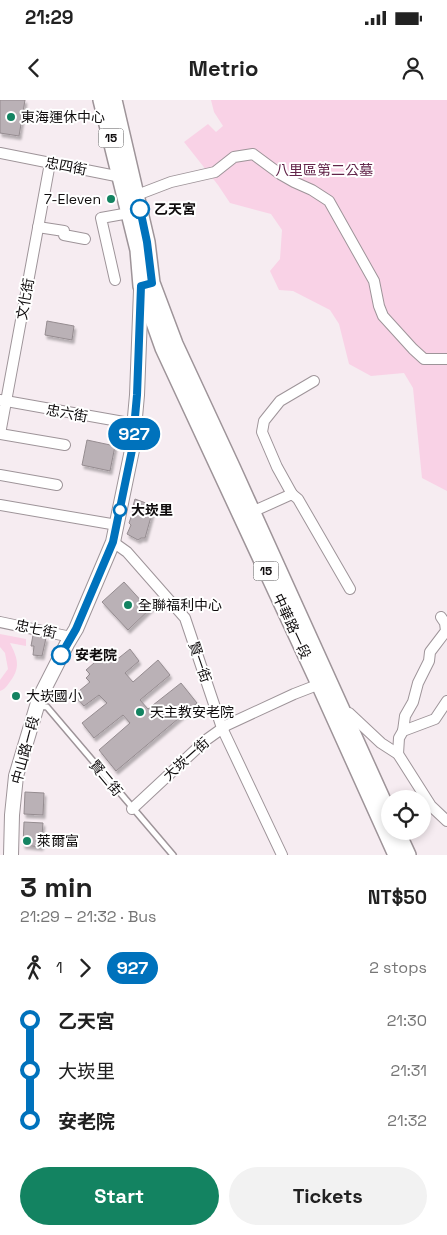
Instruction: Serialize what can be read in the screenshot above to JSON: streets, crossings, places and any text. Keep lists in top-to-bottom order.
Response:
{
  "streets": {
    "main road": ["15", "中華路一段", "中山路一段"],
    "street": [
      "忠四街",
      "文化街",
      "忠六街",
      "忠七街",
      "賢一街",
      "大崁一街"
    ],
    "lane": ["賢二街"]
  },
  "crossings": [
    ["15", "忠四街"],
    ["15", "中華路一段"],
    ["15", "中山路一段"],
    ["忠四街", "文化街"],
    ["文化街", "忠六街"],
    ["忠六街", "中山路一段"],
    ["中華路一段", "中山路一段"],
    ["中華路一段", "大崁一街"],
    ["忠七街", "中山路一段"],
    ["賢一街", "中山路一段"],
    ["賢一街", "大崁一街"],
    ["中山路一段", "賢二街"],
    ["大崁一街", "賢二街"]
  ],
  "parks": ["八里區第二公墓"],
  "places": [
    "東海運休中心",
    "7-Eleven",
    "乙天宮",
    "大崁里",
    "全聯福利中心",
    "安老院",
    "大崁國小",
    "天主教安老院",
    "萊爾富"
  ],
  "lines": ["bus line 927"],
  "page": {
    "status": "21:29",
    "header": "Metrio",
    "on_map": "927",
    "heading": ["3 min", "21:29 – 21:32 · Bus", "NT$50"],
    "legs": ["1", "927", "2 stops"],
    "list": [
      {
        "name": "乙天宮",
        "value": "21:30"
      },
      {
        "name": "大崁里",
        "value": "21:31"
      },
      {
        "name": "安老院",
        "value": "21:32"
      }
    ],
    "buttons": ["Start", "Tickets"]
  }
}
